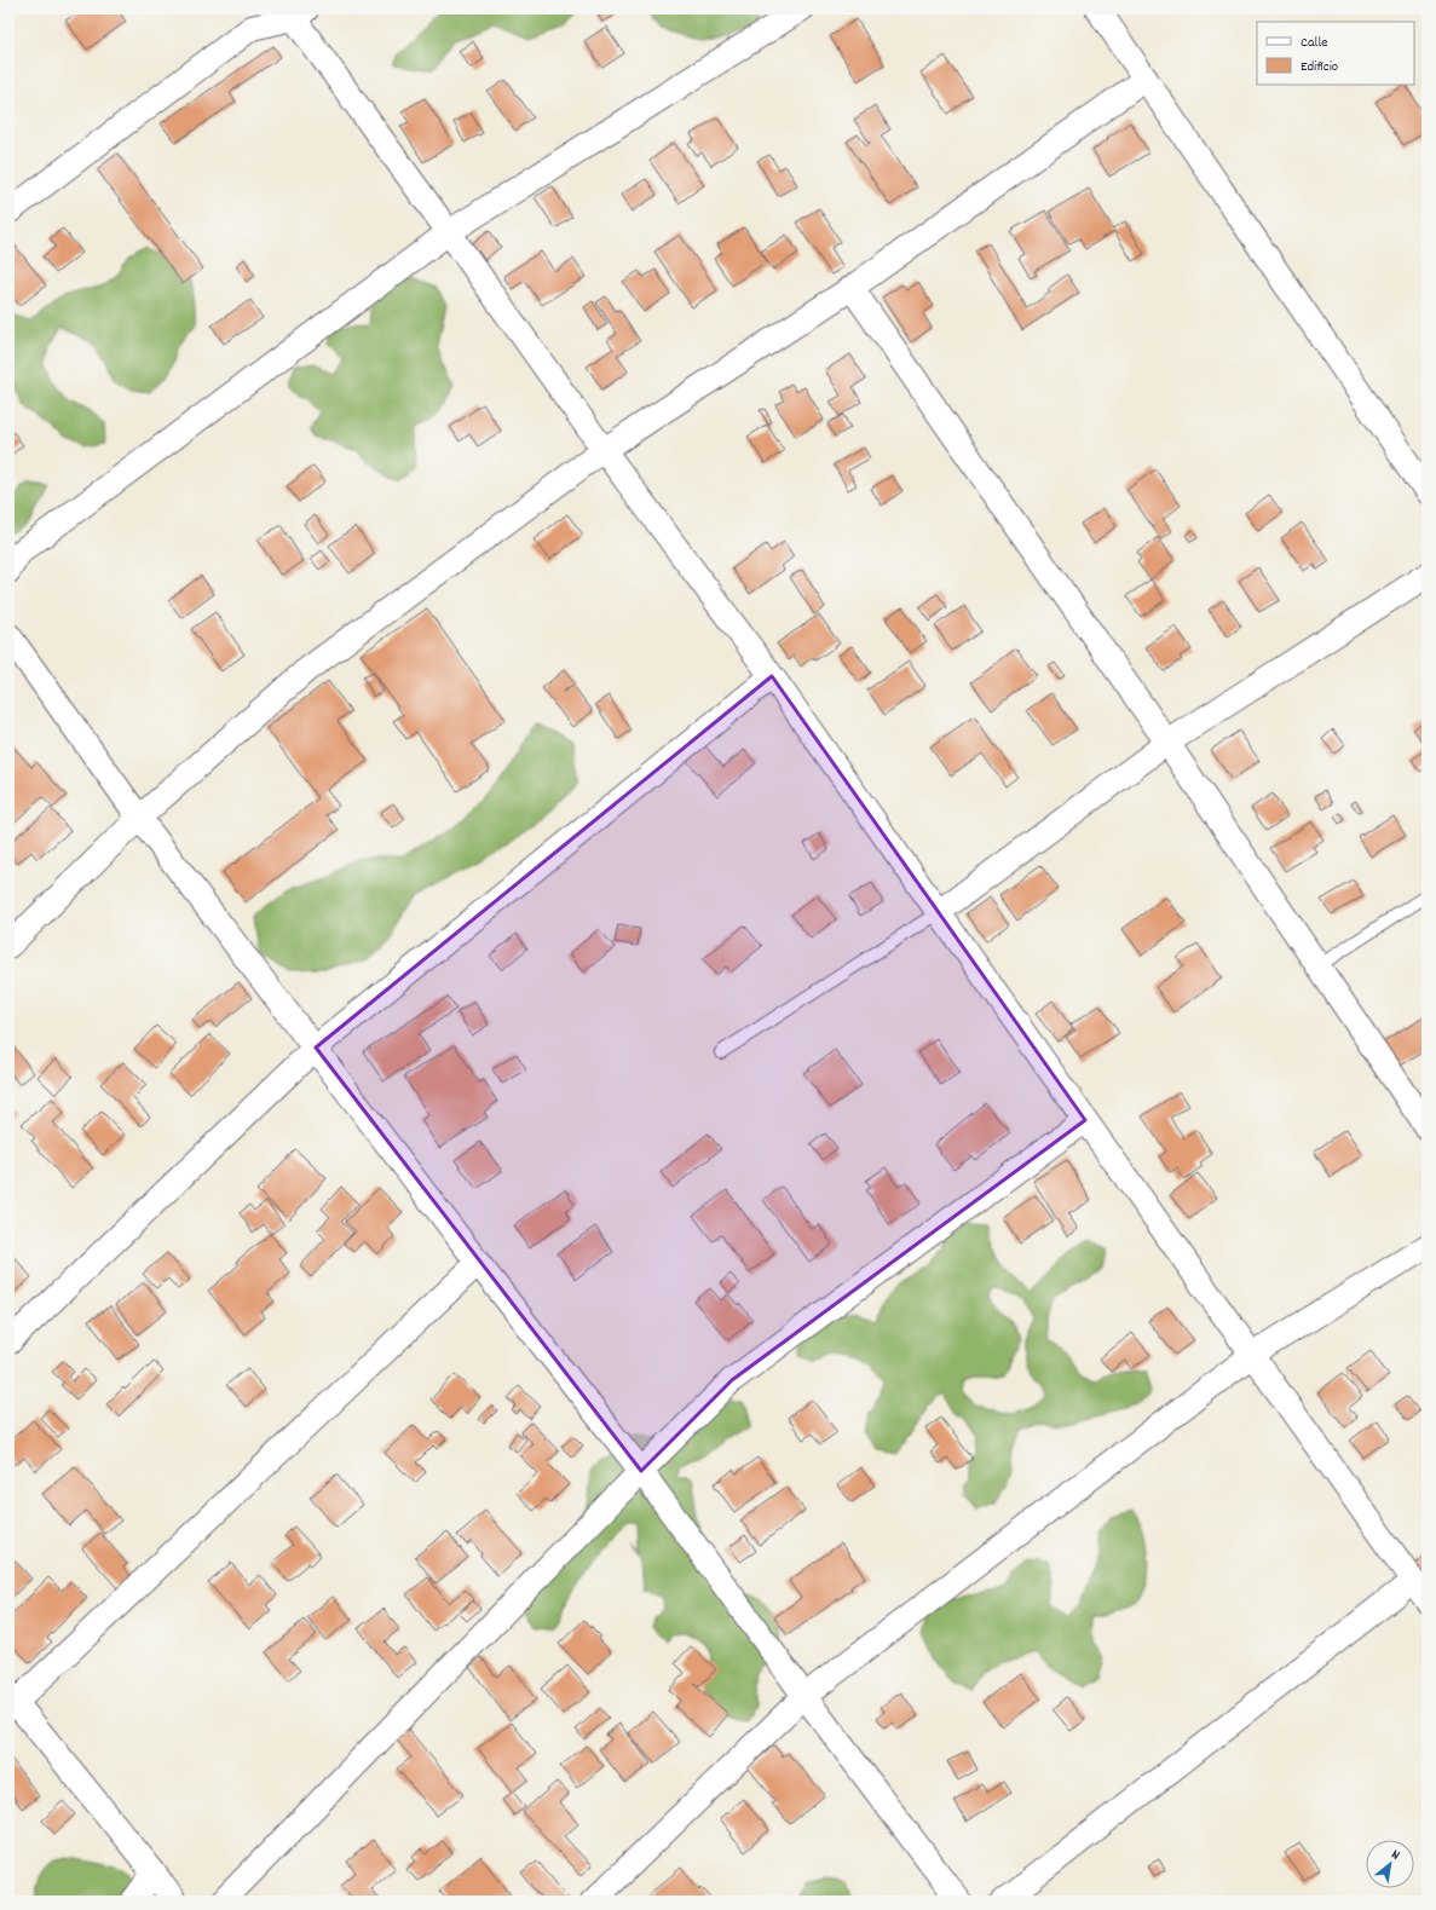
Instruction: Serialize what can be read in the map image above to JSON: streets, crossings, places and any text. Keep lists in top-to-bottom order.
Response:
{
  "legend": ["Calle", "Edificio"],
  "north": "top right"
}
